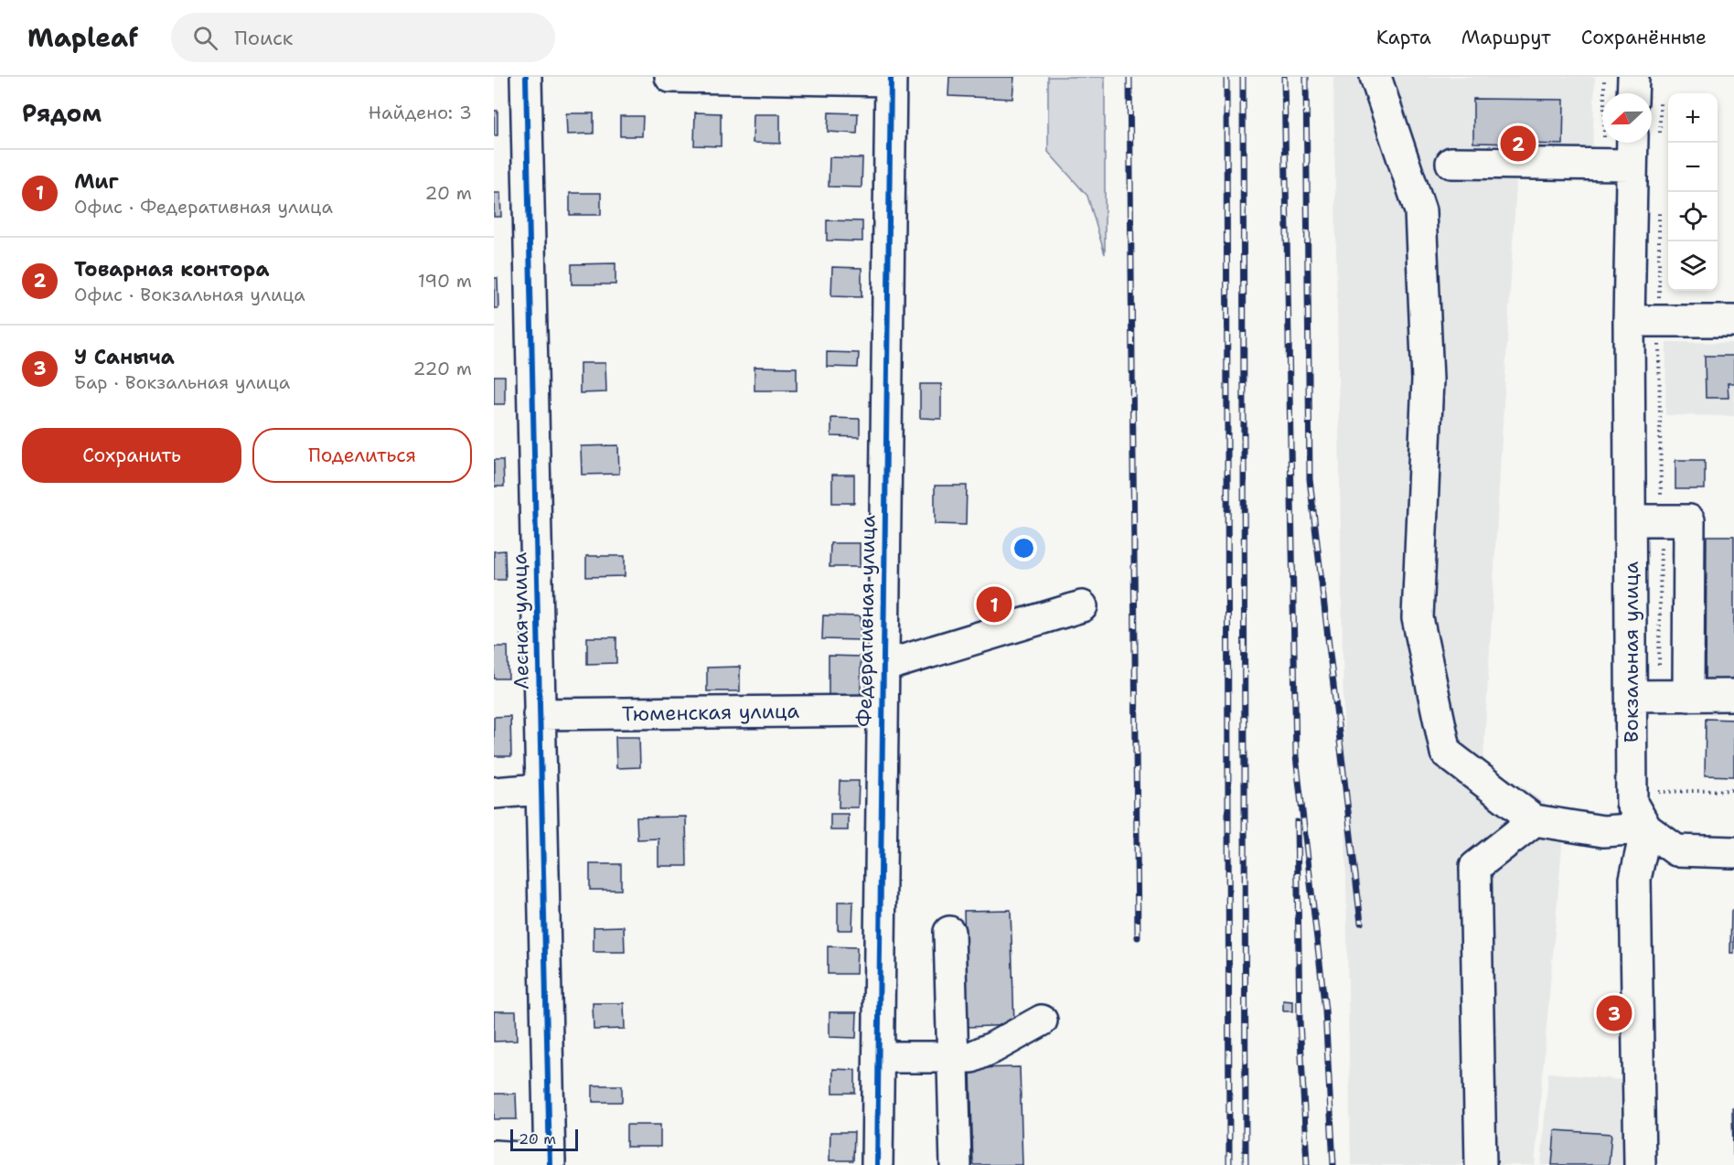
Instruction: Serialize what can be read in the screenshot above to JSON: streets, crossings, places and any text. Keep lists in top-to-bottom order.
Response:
{
  "streets": {
    "street": [
      "Лесная улица",
      "Федеративная улица",
      "Вокзальная улица",
      "Тюменская улица"
    ]
  },
  "crossings": [
    ["Лесная улица", "Тюменская улица"],
    ["Федеративная улица", "Тюменская улица"]
  ],
  "scale_bar": "20 m",
  "north": "left",
  "page": {
    "header": "Mapleaf",
    "search": "Поиск",
    "nav": ["Карта", "Маршрут", "Сохранённые"],
    "heading": ["Рядом", "Найдено: 3"],
    "map_buttons": ["+", "−"],
    "pins": ["2", "1", "3"],
    "list": [
      {
        "mark": "1",
        "name": "Миг",
        "note": "Офис · Федеративная улица",
        "value": "20 m"
      },
      {
        "mark": "2",
        "name": "Товарная контора",
        "note": "Офис · Вокзальная улица",
        "value": "190 m"
      },
      {
        "mark": "3",
        "name": "У Саныча",
        "note": "Бар · Вокзальная улица",
        "value": "220 m"
      }
    ],
    "buttons": ["Сохранить", "Поделиться"],
    "scale": "20 m"
  }
}
